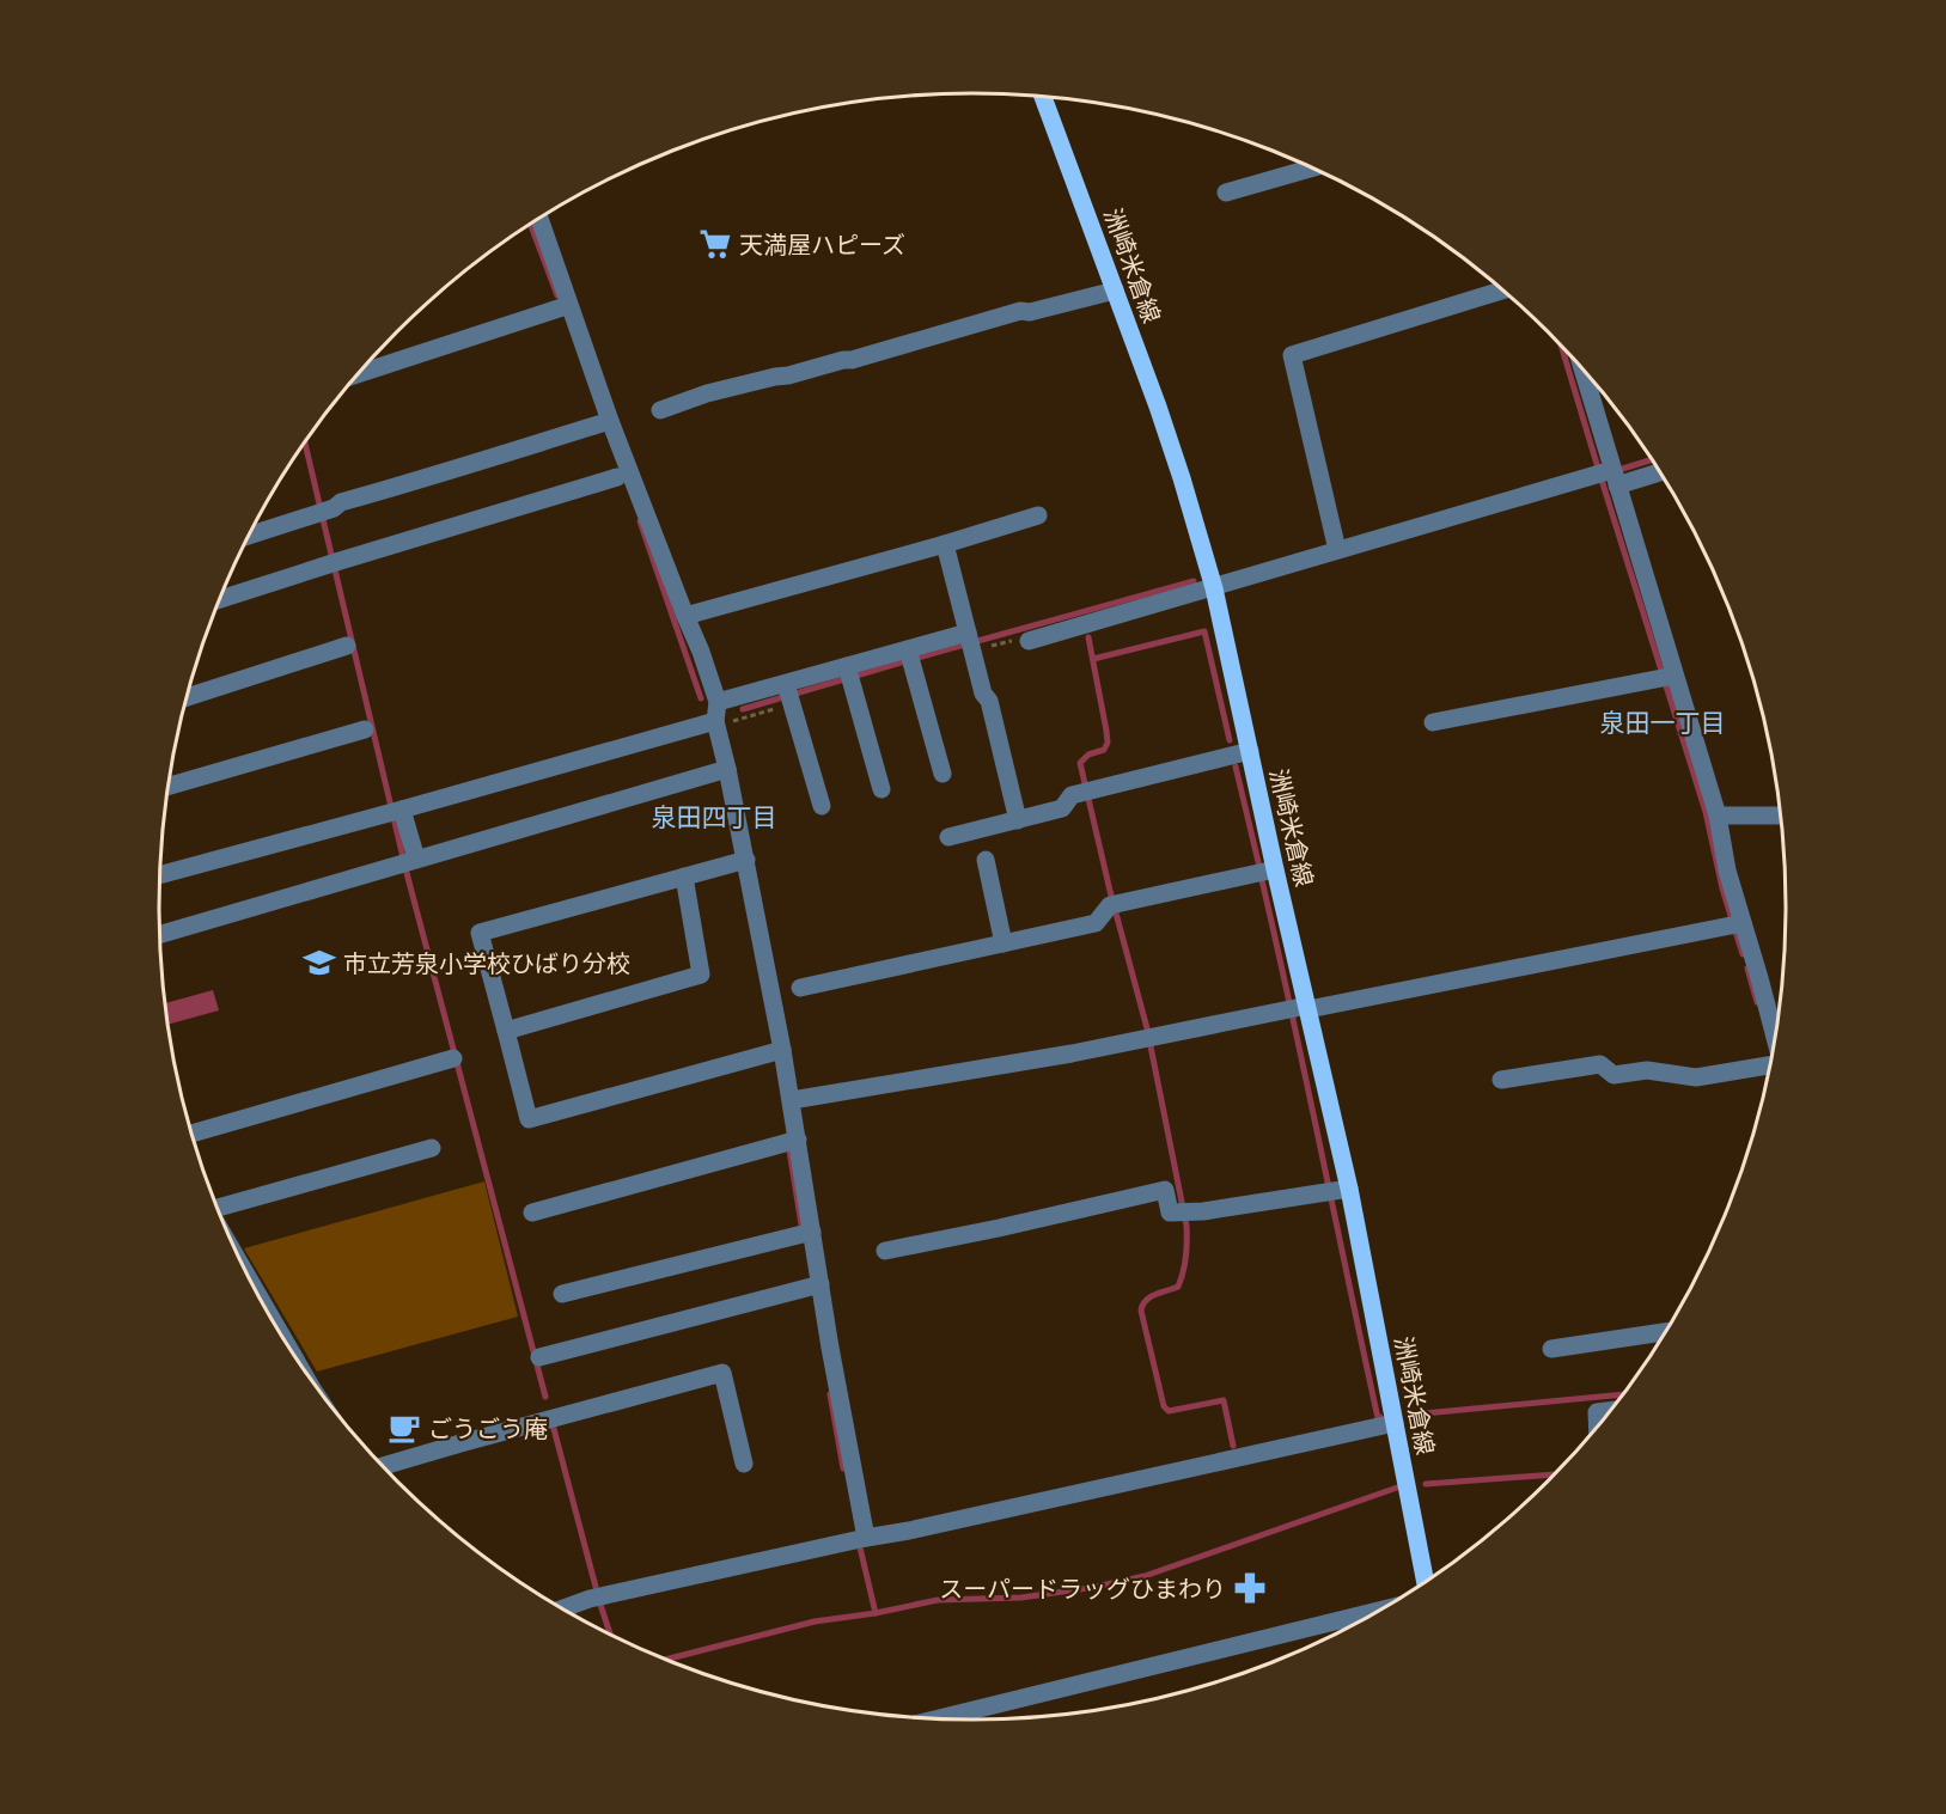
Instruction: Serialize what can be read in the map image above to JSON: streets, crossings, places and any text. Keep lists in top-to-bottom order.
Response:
{
  "streets": {
    "main road": ["洲崎米倉線"]
  },
  "districts": ["泉田一丁目", "泉田四丁目"],
  "places": {
    "supermarket": ["天満屋ハピーズ"],
    "school or university": ["市立芳泉小学校ひばり分校"],
    "cafe": ["ごうごう庵"],
    "pharmacy": ["スーパードラッグひまわり"]
  }
}
